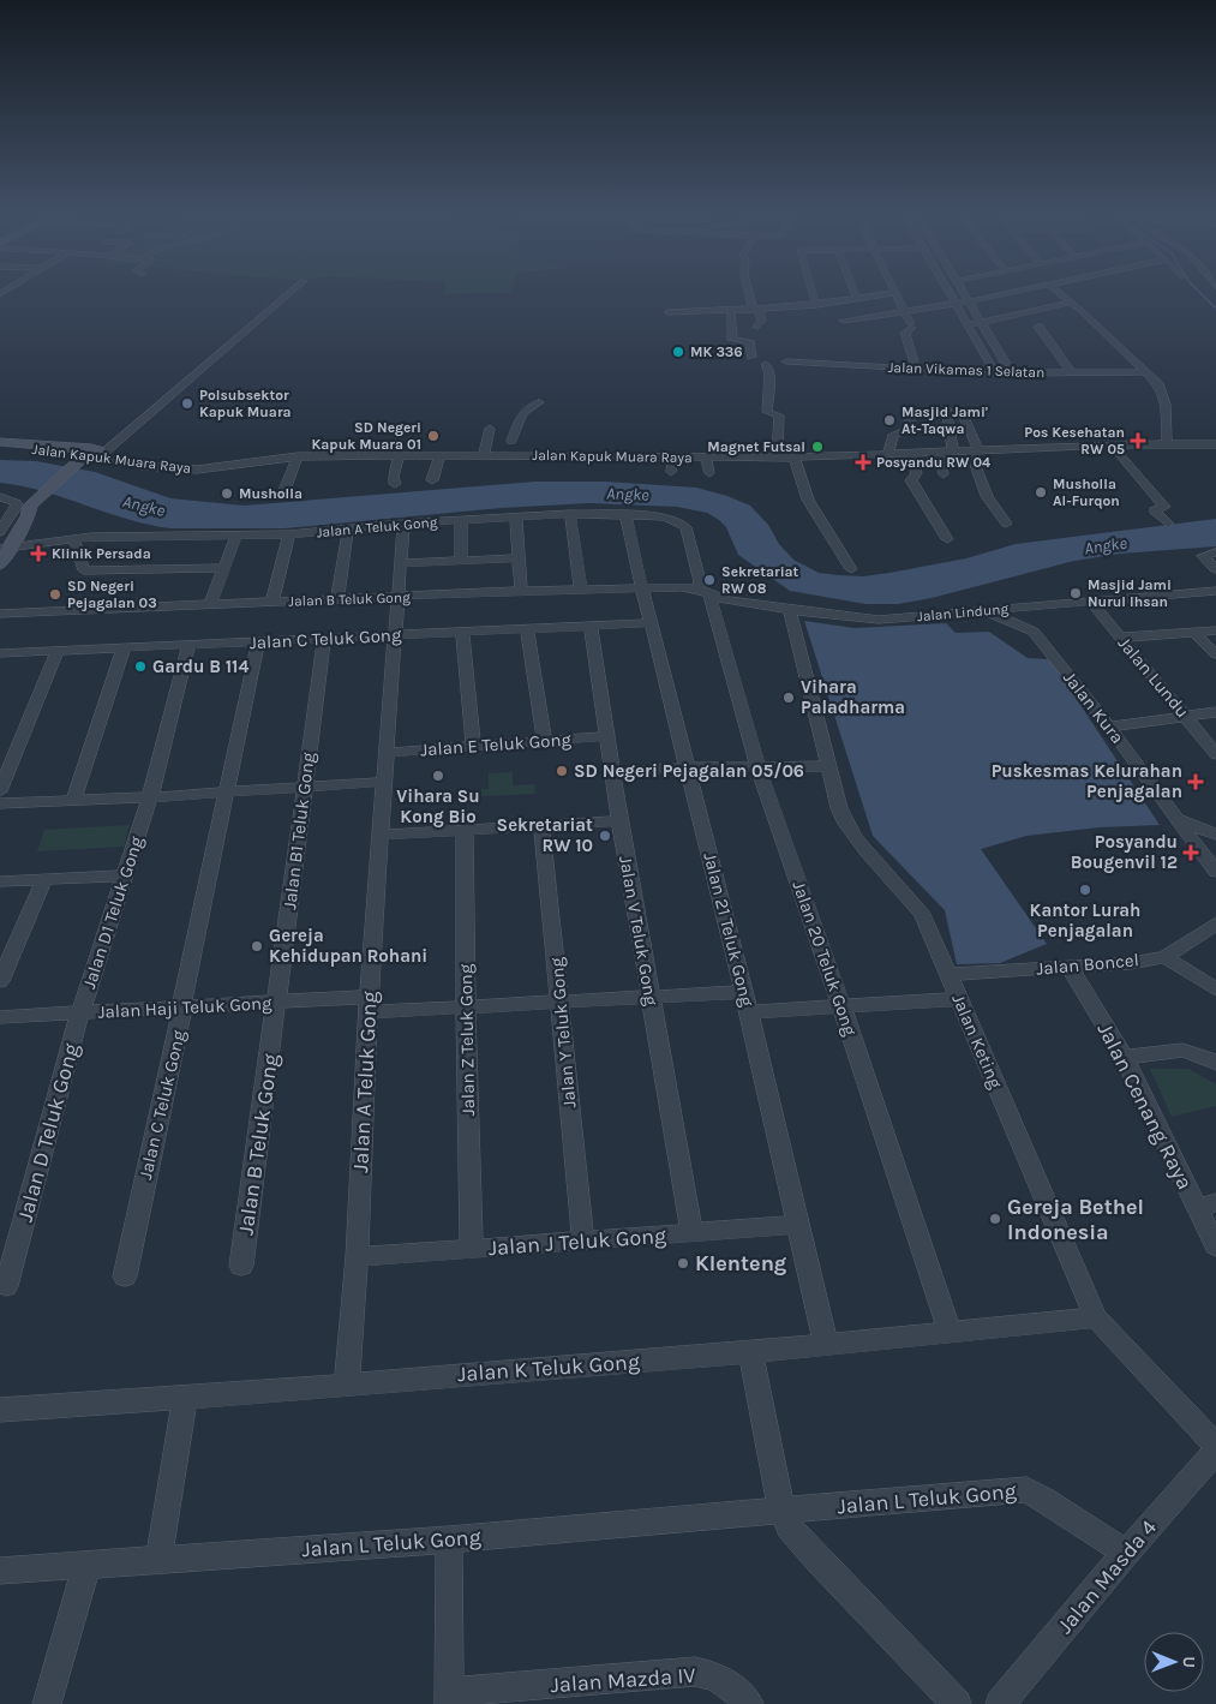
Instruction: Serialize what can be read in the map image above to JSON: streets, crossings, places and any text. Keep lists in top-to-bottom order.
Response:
{
  "streets": {
    "main road": ["Jalan Kapuk Muara Raya"],
    "street": [
      "Jalan Vikamas 1 Selatan",
      "Jalan A Teluk Gong",
      "Jalan B Teluk Gong",
      "Jalan Lindung",
      "Jalan C Teluk Gong",
      "Jalan Lundu",
      "Jalan Kura",
      "Jalan E Teluk Gong",
      "Jalan B1 Teluk Gong",
      "Jalan D1 Teluk Gong",
      "Jalan 21 Teluk Gong",
      "Jalan V Teluk Gong",
      "Jalan 20 Teluk Gong",
      "Jalan Boncel",
      "Jalan Haji Teluk Gong",
      "Jalan Y Teluk Gong",
      "Jalan Z Teluk Gong",
      "Jalan Keting",
      "Jalan Cenang Raya",
      "Jalan D Teluk Gong",
      "Jalan J Teluk Gong",
      "Jalan K Teluk Gong",
      "Jalan L Teluk Gong",
      "Jalan Masda 4",
      "Jalan Mazda IV"
    ]
  },
  "crossings": [
    ["Jalan A Teluk Gong", "Jalan B Teluk Gong"],
    ["Jalan A Teluk Gong", "Jalan Lindung"],
    ["Jalan A Teluk Gong", "Jalan C Teluk Gong"],
    ["Jalan A Teluk Gong", "Jalan E Teluk Gong"],
    ["Jalan A Teluk Gong", "Jalan 21 Teluk Gong"],
    ["Jalan A Teluk Gong", "Jalan 20 Teluk Gong"],
    ["Jalan A Teluk Gong", "Jalan Haji Teluk Gong"],
    ["Jalan A Teluk Gong", "Jalan J Teluk Gong"],
    ["Jalan A Teluk Gong", "Jalan K Teluk Gong"],
    ["Jalan B Teluk Gong", "Jalan Lindung"],
    ["Jalan B Teluk Gong", "Jalan B1 Teluk Gong"],
    ["Jalan B Teluk Gong", "Jalan 21 Teluk Gong"],
    ["Jalan B Teluk Gong", "Jalan 20 Teluk Gong"],
    ["Jalan B Teluk Gong", "Jalan Haji Teluk Gong"],
    ["Jalan Lindung", "Jalan Lundu"],
    ["Jalan Lindung", "Jalan Kura"],
    ["Jalan Lindung", "Jalan 20 Teluk Gong"],
    ["Jalan Lindung", "Jalan Keting"],
    ["Jalan C Teluk Gong", "Jalan B1 Teluk Gong"],
    ["Jalan C Teluk Gong", "Jalan 21 Teluk Gong"],
    ["Jalan C Teluk Gong", "Jalan V Teluk Gong"],
    ["Jalan C Teluk Gong", "Jalan Haji Teluk Gong"],
    ["Jalan E Teluk Gong", "Jalan V Teluk Gong"],
    ["Jalan B1 Teluk Gong", "Jalan Haji Teluk Gong"],
    ["Jalan D1 Teluk Gong", "Jalan Haji Teluk Gong"],
    ["Jalan D1 Teluk Gong", "Jalan D Teluk Gong"],
    ["Jalan 21 Teluk Gong", "Jalan Haji Teluk Gong"],
    ["Jalan 21 Teluk Gong", "Jalan J Teluk Gong"],
    ["Jalan 21 Teluk Gong", "Jalan K Teluk Gong"],
    ["Jalan V Teluk Gong", "Jalan Haji Teluk Gong"],
    ["Jalan V Teluk Gong", "Jalan J Teluk Gong"],
    ["Jalan 20 Teluk Gong", "Jalan K Teluk Gong"],
    ["Jalan Boncel", "Jalan Keting"],
    ["Jalan Boncel", "Jalan Cenang Raya"],
    ["Jalan Haji Teluk Gong", "Jalan Y Teluk Gong"],
    ["Jalan Haji Teluk Gong", "Jalan Z Teluk Gong"],
    ["Jalan Haji Teluk Gong", "Jalan D Teluk Gong"],
    ["Jalan Y Teluk Gong", "Jalan J Teluk Gong"],
    ["Jalan Z Teluk Gong", "Jalan J Teluk Gong"],
    ["Jalan Keting", "Jalan K Teluk Gong"],
    ["Jalan L Teluk Gong", "Jalan Masda 4"]
  ],
  "water": ["Angke"],
  "places": {
    "other": [
      "MK 336",
      "Polsubsektor Kapuk Muara",
      "Masjid Jami' At-Taqwa",
      "SD Negeri Kapuk Muara 01",
      "Magnet Futsal",
      "Musholla Al-Furqon",
      "Musholla",
      "Sekretariat RW 08",
      "Masjid Jami Nurul Ihsan",
      "SD Negeri Pejagalan 03",
      "Gardu B 114",
      "Vihara Paladharma",
      "SD Negeri Pejagalan 05/06",
      "Vihara Su Kong Bio",
      "Sekretariat RW 10",
      "Kantor Lurah Penjagalan",
      "Gereja Kehidupan Rohani",
      "Gereja Bethel Indonesia",
      "Klenteng"
    ],
    "health": [
      "Pos Kesehatan RW 05",
      "Posyandu RW 04",
      "Klinik Persada",
      "Puskesmas Kelurahan Penjagalan",
      "Posyandu Bougenvil 12"
    ]
  },
  "north": "right"
}
